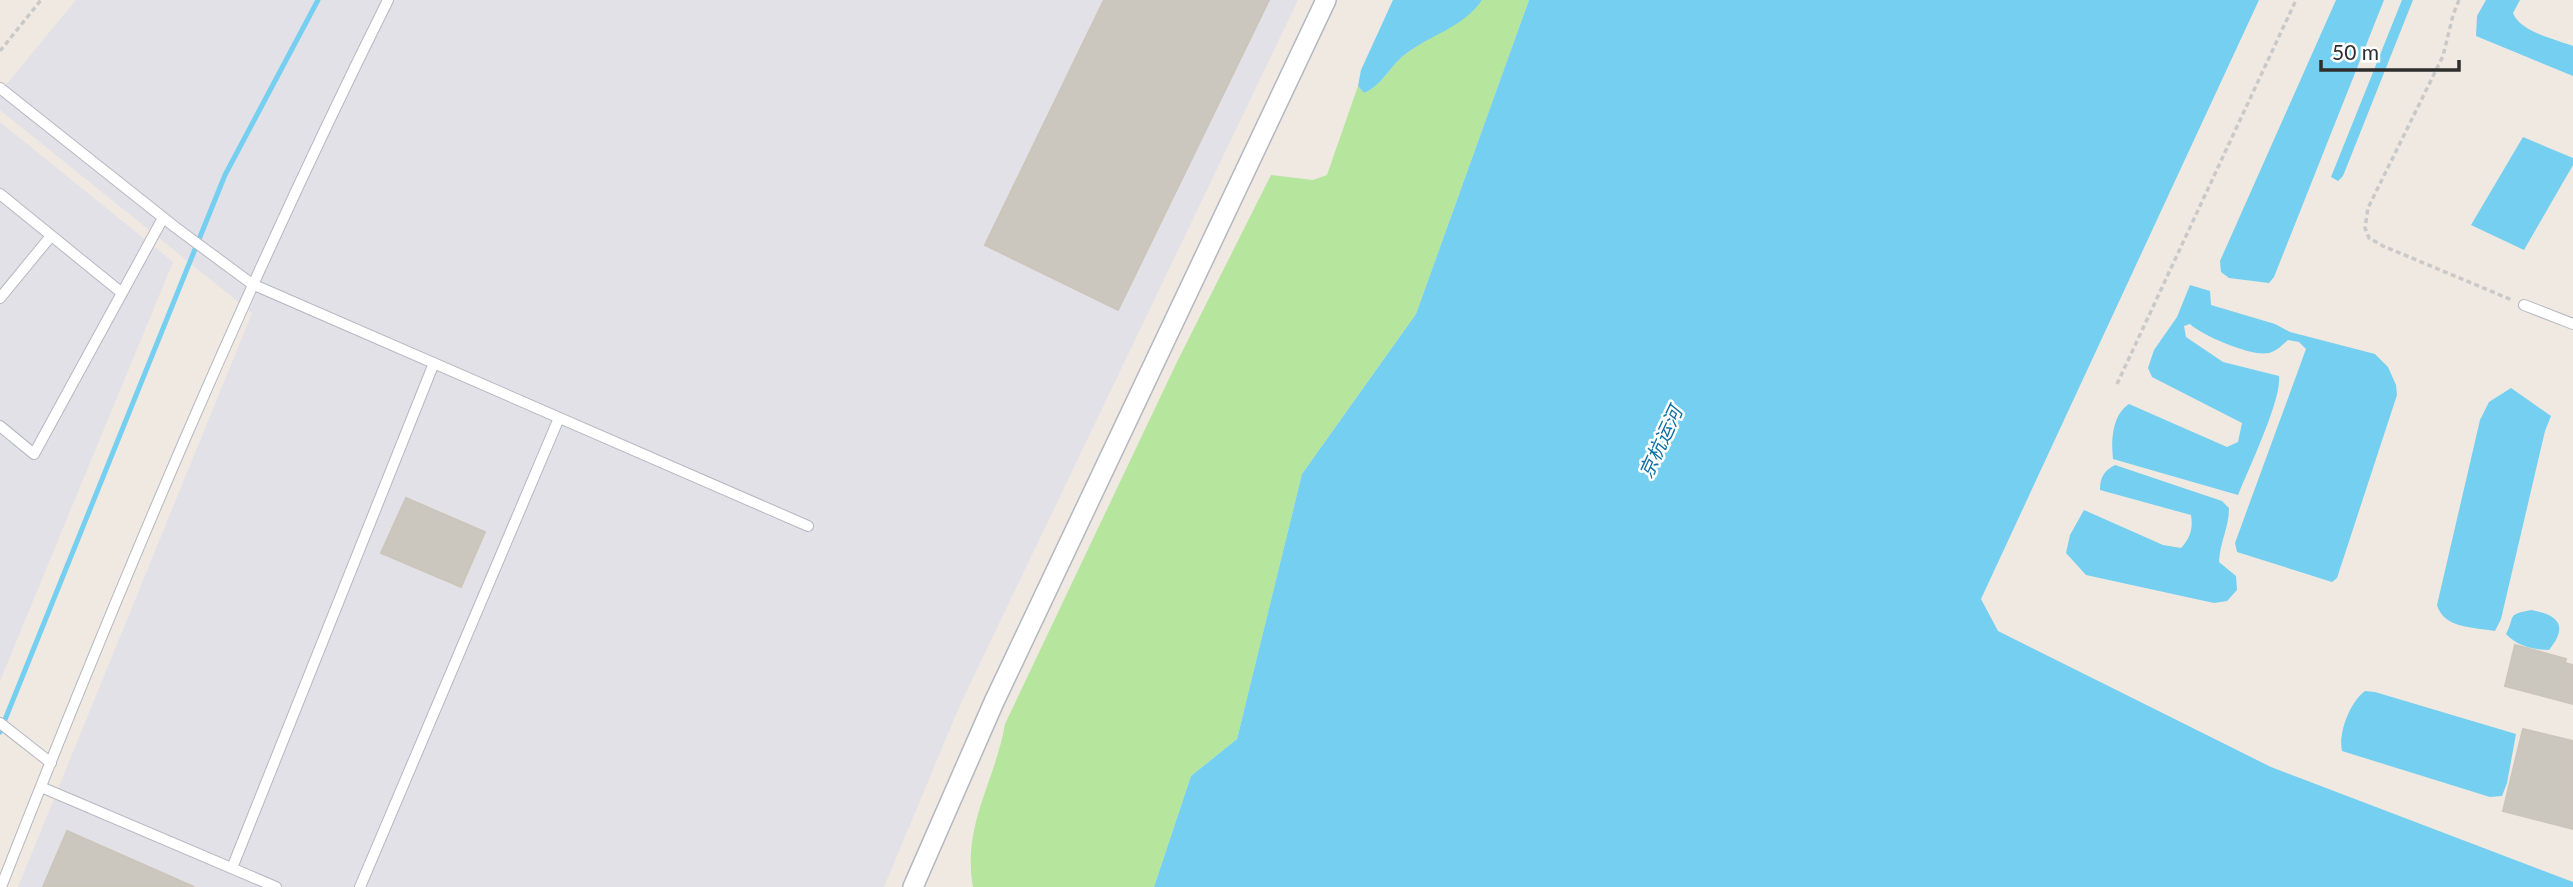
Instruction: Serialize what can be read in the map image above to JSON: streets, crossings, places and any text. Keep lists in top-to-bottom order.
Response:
{
  "water": ["京杭运河"],
  "scale_bar": "50 m"
}
